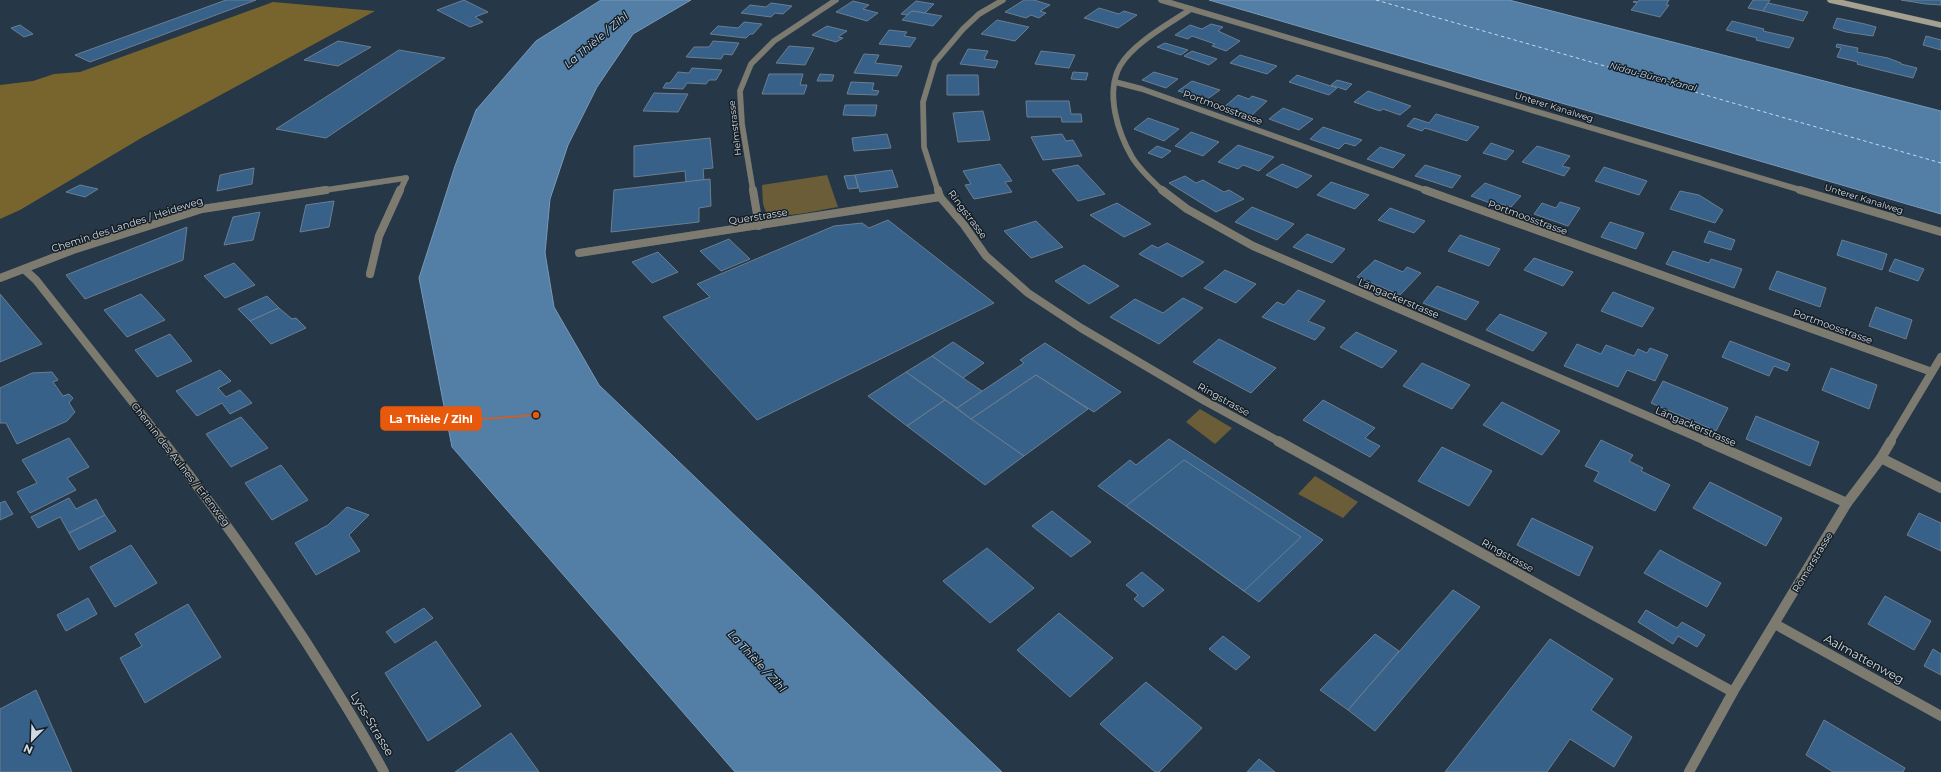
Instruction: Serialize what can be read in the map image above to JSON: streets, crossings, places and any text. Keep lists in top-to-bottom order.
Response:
{
  "streets": {
    "street": [
      "Portmoosstrasse",
      "Unterer Kanalweg",
      "Helmstrasse",
      "Ringstrasse",
      "Querstrasse",
      "Chemin des Landes / Heideweg",
      "Längackerstrasse",
      "Chemin des Aulnes / Erlenweg",
      "Römerstrasse",
      "Aalmattenweg",
      "Lyss-Strasse"
    ]
  },
  "crossings": [
    ["Portmoosstrasse", "Längackerstrasse"],
    ["Portmoosstrasse", "Römerstrasse"],
    ["Unterer Kanalweg", "Längackerstrasse"],
    ["Helmstrasse", "Querstrasse"],
    ["Ringstrasse", "Querstrasse"],
    ["Ringstrasse", "Römerstrasse"],
    ["Chemin des Landes / Heideweg", "Chemin des Aulnes / Erlenweg"],
    ["Längackerstrasse", "Römerstrasse"],
    ["Chemin des Aulnes / Erlenweg", "Lyss-Strasse"],
    ["Römerstrasse", "Aalmattenweg"]
  ],
  "water": ["La Thièle / Zihl", "Nidau-Büren-Kanal"],
  "places": ["La Thièle / Zihl"],
  "north": "bottom left"
}
